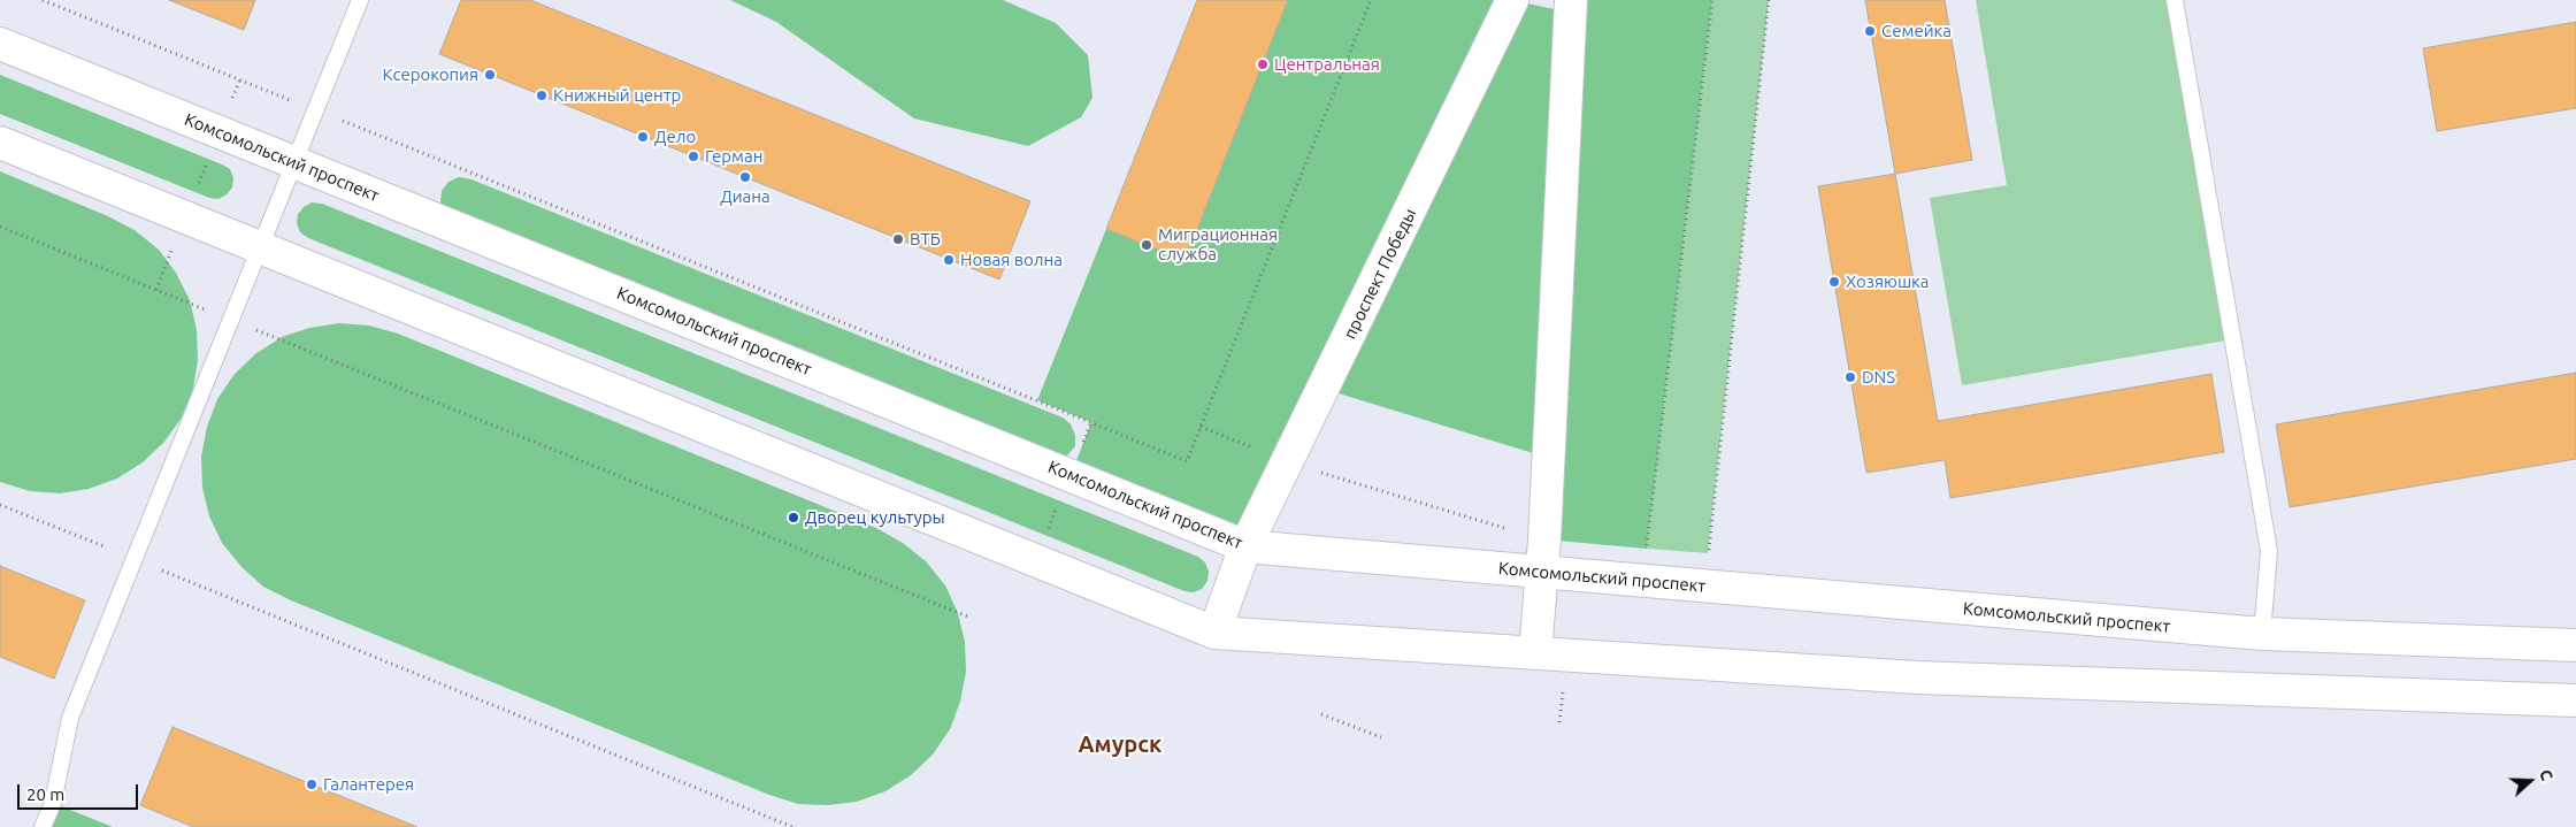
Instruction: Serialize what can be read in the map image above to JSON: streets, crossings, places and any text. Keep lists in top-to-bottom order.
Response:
{
  "streets": {
    "street": ["Комсомольский проспект", "проспект Победы"]
  },
  "crossings": [
    ["Комсомольский проспект", "проспект Победы"]
  ],
  "districts": ["Амурск"],
  "places": [
    "Семейка",
    "Центральная",
    "Ксерокопия",
    "Книжный центр",
    "Дело",
    "Герман",
    "Диана",
    "ВТБ",
    "Миграционная служба",
    "Новая волна",
    "Хозяюшка",
    "DNS",
    "Дворец культуры",
    "Галантерея"
  ],
  "scale_bar": "20 m",
  "north": "right"
}
